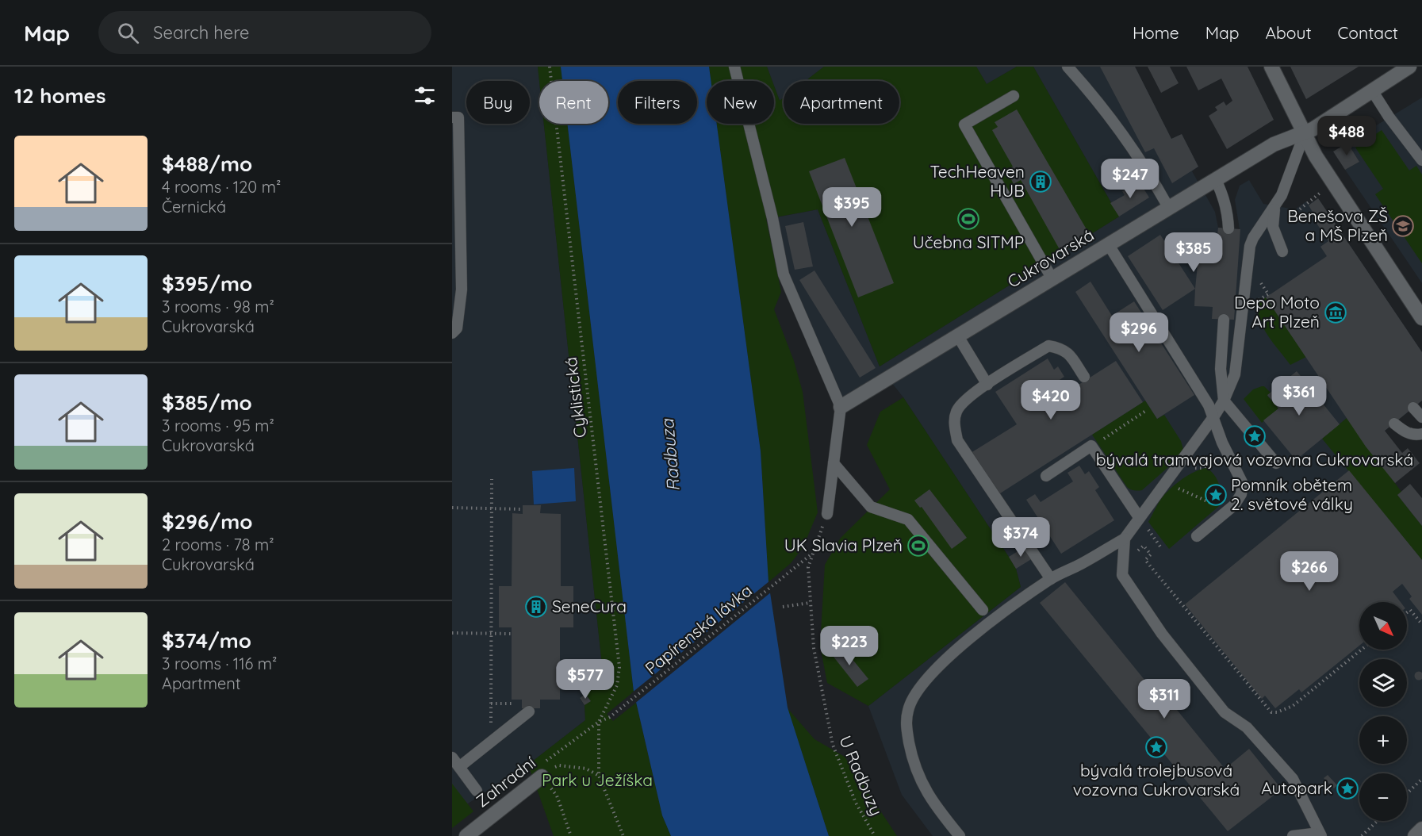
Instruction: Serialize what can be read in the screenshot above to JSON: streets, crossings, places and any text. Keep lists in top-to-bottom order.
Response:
{
  "streets": {
    "street": ["Cukrovarská", "Zahradní"],
    "path": ["Cyklistická", "Papírenská lávka", "U Radbuzy"]
  },
  "crossings": [
    ["Cyklistická", "Papírenská lávka"],
    ["Papírenská lávka", "U Radbuzy"]
  ],
  "water": ["Radbuza"],
  "parks": ["Park u Ježíška"],
  "places": {
    "building": ["TechHeaven HUB", "SeneCura"],
    "sports": ["Učebna SITMP", "UK Slavia Plzeň"],
    "school or university": ["Benešova ZŠ a MŠ Plzeň"],
    "museum": ["Depo Moto Art Plzeň"],
    "place": [
      "bývalá tramvajová vozovna Cukrovarská",
      "Pomník obětem 2. světové války",
      "bývalá trolejbusová vozovna Cukrovarská",
      "Autopark"
    ]
  },
  "north": "bottom right",
  "page": {
    "header": "Map",
    "search": "Search here",
    "nav": [
      "Home",
      "Map",
      "About",
      "Contact"
    ],
    "heading": "12 homes",
    "chip": [
      "Buy",
      "Rent",
      "Filters",
      "New",
      "Apartment"
    ],
    "price": [
      "$488",
      "$247",
      "$395",
      "$385",
      "$296",
      "$361",
      "$420",
      "$374",
      "$266",
      "$223",
      "$577",
      "$311"
    ],
    "list": [
      {
        "name": "$488/mo",
        "note": "4 rooms · 120 m² · Černická"
      },
      {
        "name": "$395/mo",
        "note": "3 rooms · 98 m² · Cukrovarská"
      },
      {
        "name": "$385/mo",
        "note": "3 rooms · 95 m² · Cukrovarská"
      },
      {
        "name": "$296/mo",
        "note": "2 rooms · 78 m² · Cukrovarská"
      },
      {
        "name": "$374/mo",
        "note": "3 rooms · 116 m² · Apartment"
      }
    ],
    "map_buttons": ["+", "−"]
  }
}
